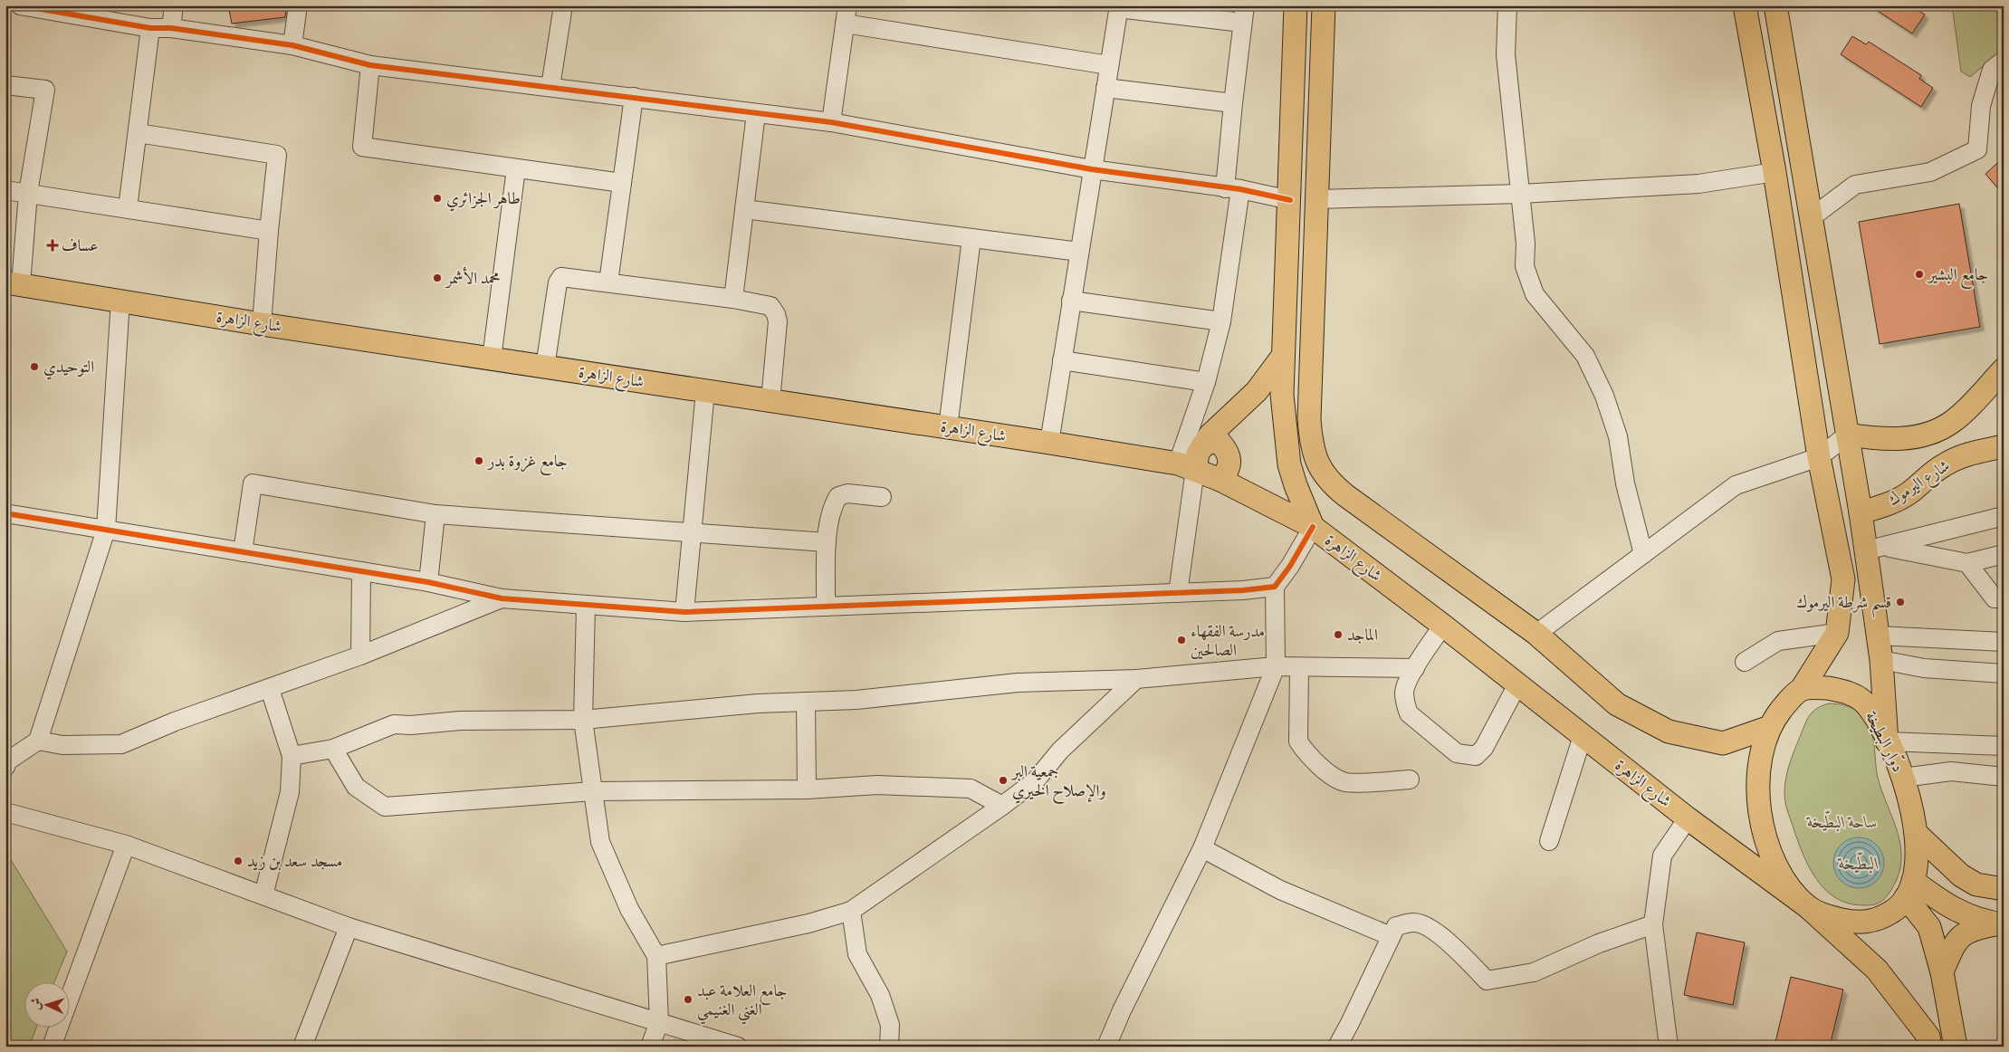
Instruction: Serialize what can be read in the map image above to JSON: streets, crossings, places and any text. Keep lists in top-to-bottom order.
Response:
{
  "streets": {
    "main road": ["شارع الزاهرة", "شارع اليرموك", "دوّار البطيخة"]
  },
  "water": ["البطّيخة"],
  "parks": ["ساحة البطّيخة"],
  "places": {
    "other": [
      "طاهر الجزائري",
      "جامع البشير",
      "محمد الأشمر",
      "التوحيدي",
      "جامع غزوة بدر",
      "قسم شرطة اليرموك",
      "الماجد",
      "مدرسة الفقهاء الصالحين",
      "جمعية البر والإصلاح الخيري",
      "مسجد سعد بن زيد",
      "جامع العلامة عبد الغني الغنيمي"
    ],
    "health": ["عساف"]
  },
  "north": "left"
}
